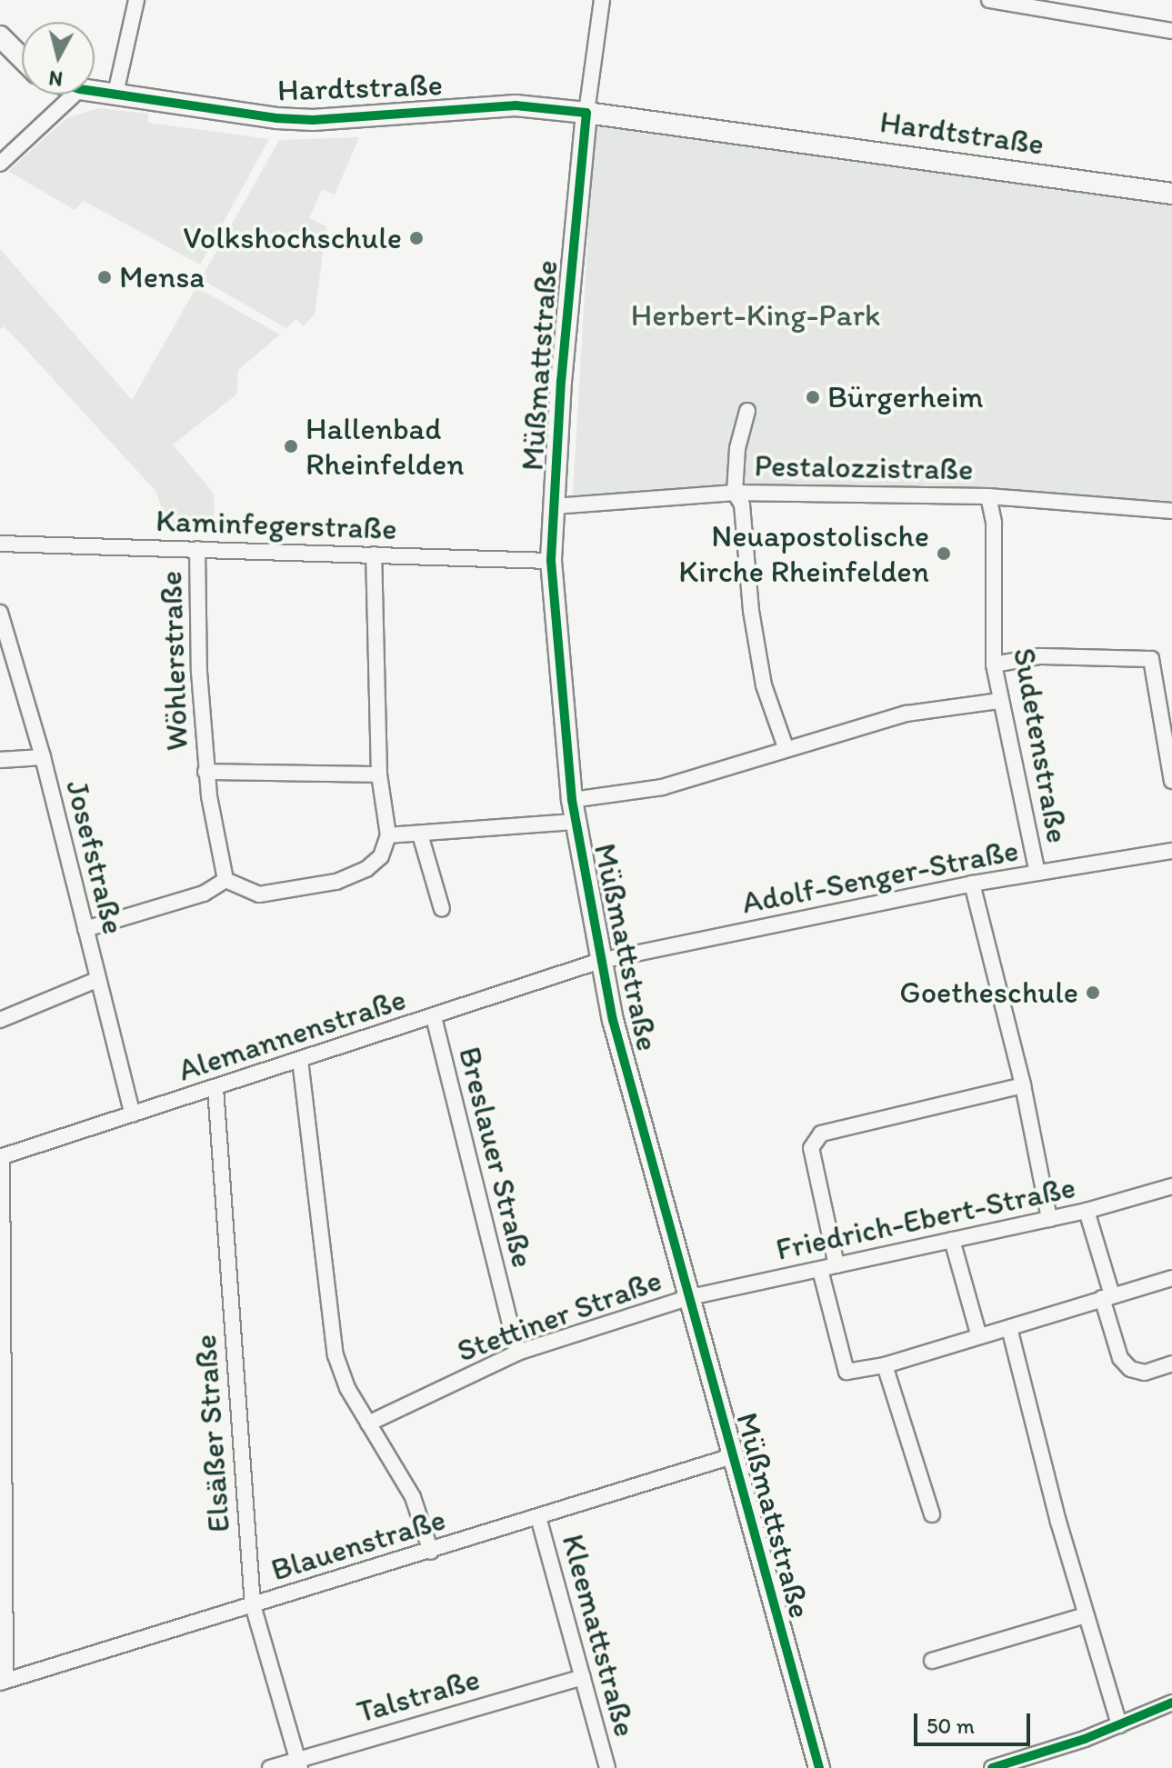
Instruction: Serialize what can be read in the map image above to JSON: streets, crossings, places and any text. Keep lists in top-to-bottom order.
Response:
{
  "streets": {
    "street": [
      "Hardtstraße",
      "Müßmattstraße",
      "Pestalozzistraße",
      "Kaminfegerstraße",
      "Wöhlerstraße",
      "Sudetenstraße",
      "Josefstraße",
      "Adolf-Senger-Straße",
      "Alemannenstraße",
      "Breslauer Straße",
      "Friedrich-Ebert-Straße",
      "Stettiner Straße",
      "Elsäßer Straße",
      "Blauenstraße",
      "Kleemattstraße",
      "Talstraße"
    ]
  },
  "crossings": [
    ["Hardtstraße", "Müßmattstraße"],
    ["Müßmattstraße", "Pestalozzistraße"],
    ["Müßmattstraße", "Kaminfegerstraße"],
    ["Müßmattstraße", "Adolf-Senger-Straße"],
    ["Müßmattstraße", "Alemannenstraße"],
    ["Müßmattstraße", "Friedrich-Ebert-Straße"],
    ["Müßmattstraße", "Stettiner Straße"],
    ["Müßmattstraße", "Blauenstraße"],
    ["Pestalozzistraße", "Sudetenstraße"],
    ["Kaminfegerstraße", "Wöhlerstraße"],
    ["Sudetenstraße", "Adolf-Senger-Straße"],
    ["Josefstraße", "Alemannenstraße"],
    ["Adolf-Senger-Straße", "Alemannenstraße"],
    ["Alemannenstraße", "Breslauer Straße"],
    ["Alemannenstraße", "Elsäßer Straße"],
    ["Breslauer Straße", "Stettiner Straße"],
    ["Friedrich-Ebert-Straße", "Stettiner Straße"],
    ["Elsäßer Straße", "Blauenstraße"],
    ["Elsäßer Straße", "Talstraße"],
    ["Blauenstraße", "Kleemattstraße"],
    ["Kleemattstraße", "Talstraße"]
  ],
  "parks": ["Herbert-King-Park"],
  "places": [
    "Volkshochschule",
    "Mensa",
    "Bürgerheim",
    "Hallenbad Rheinfelden",
    "Neuapostolische Kirche Rheinfelden",
    "Goetheschule"
  ],
  "scale_bar": "50 m",
  "north": "bottom"
}
